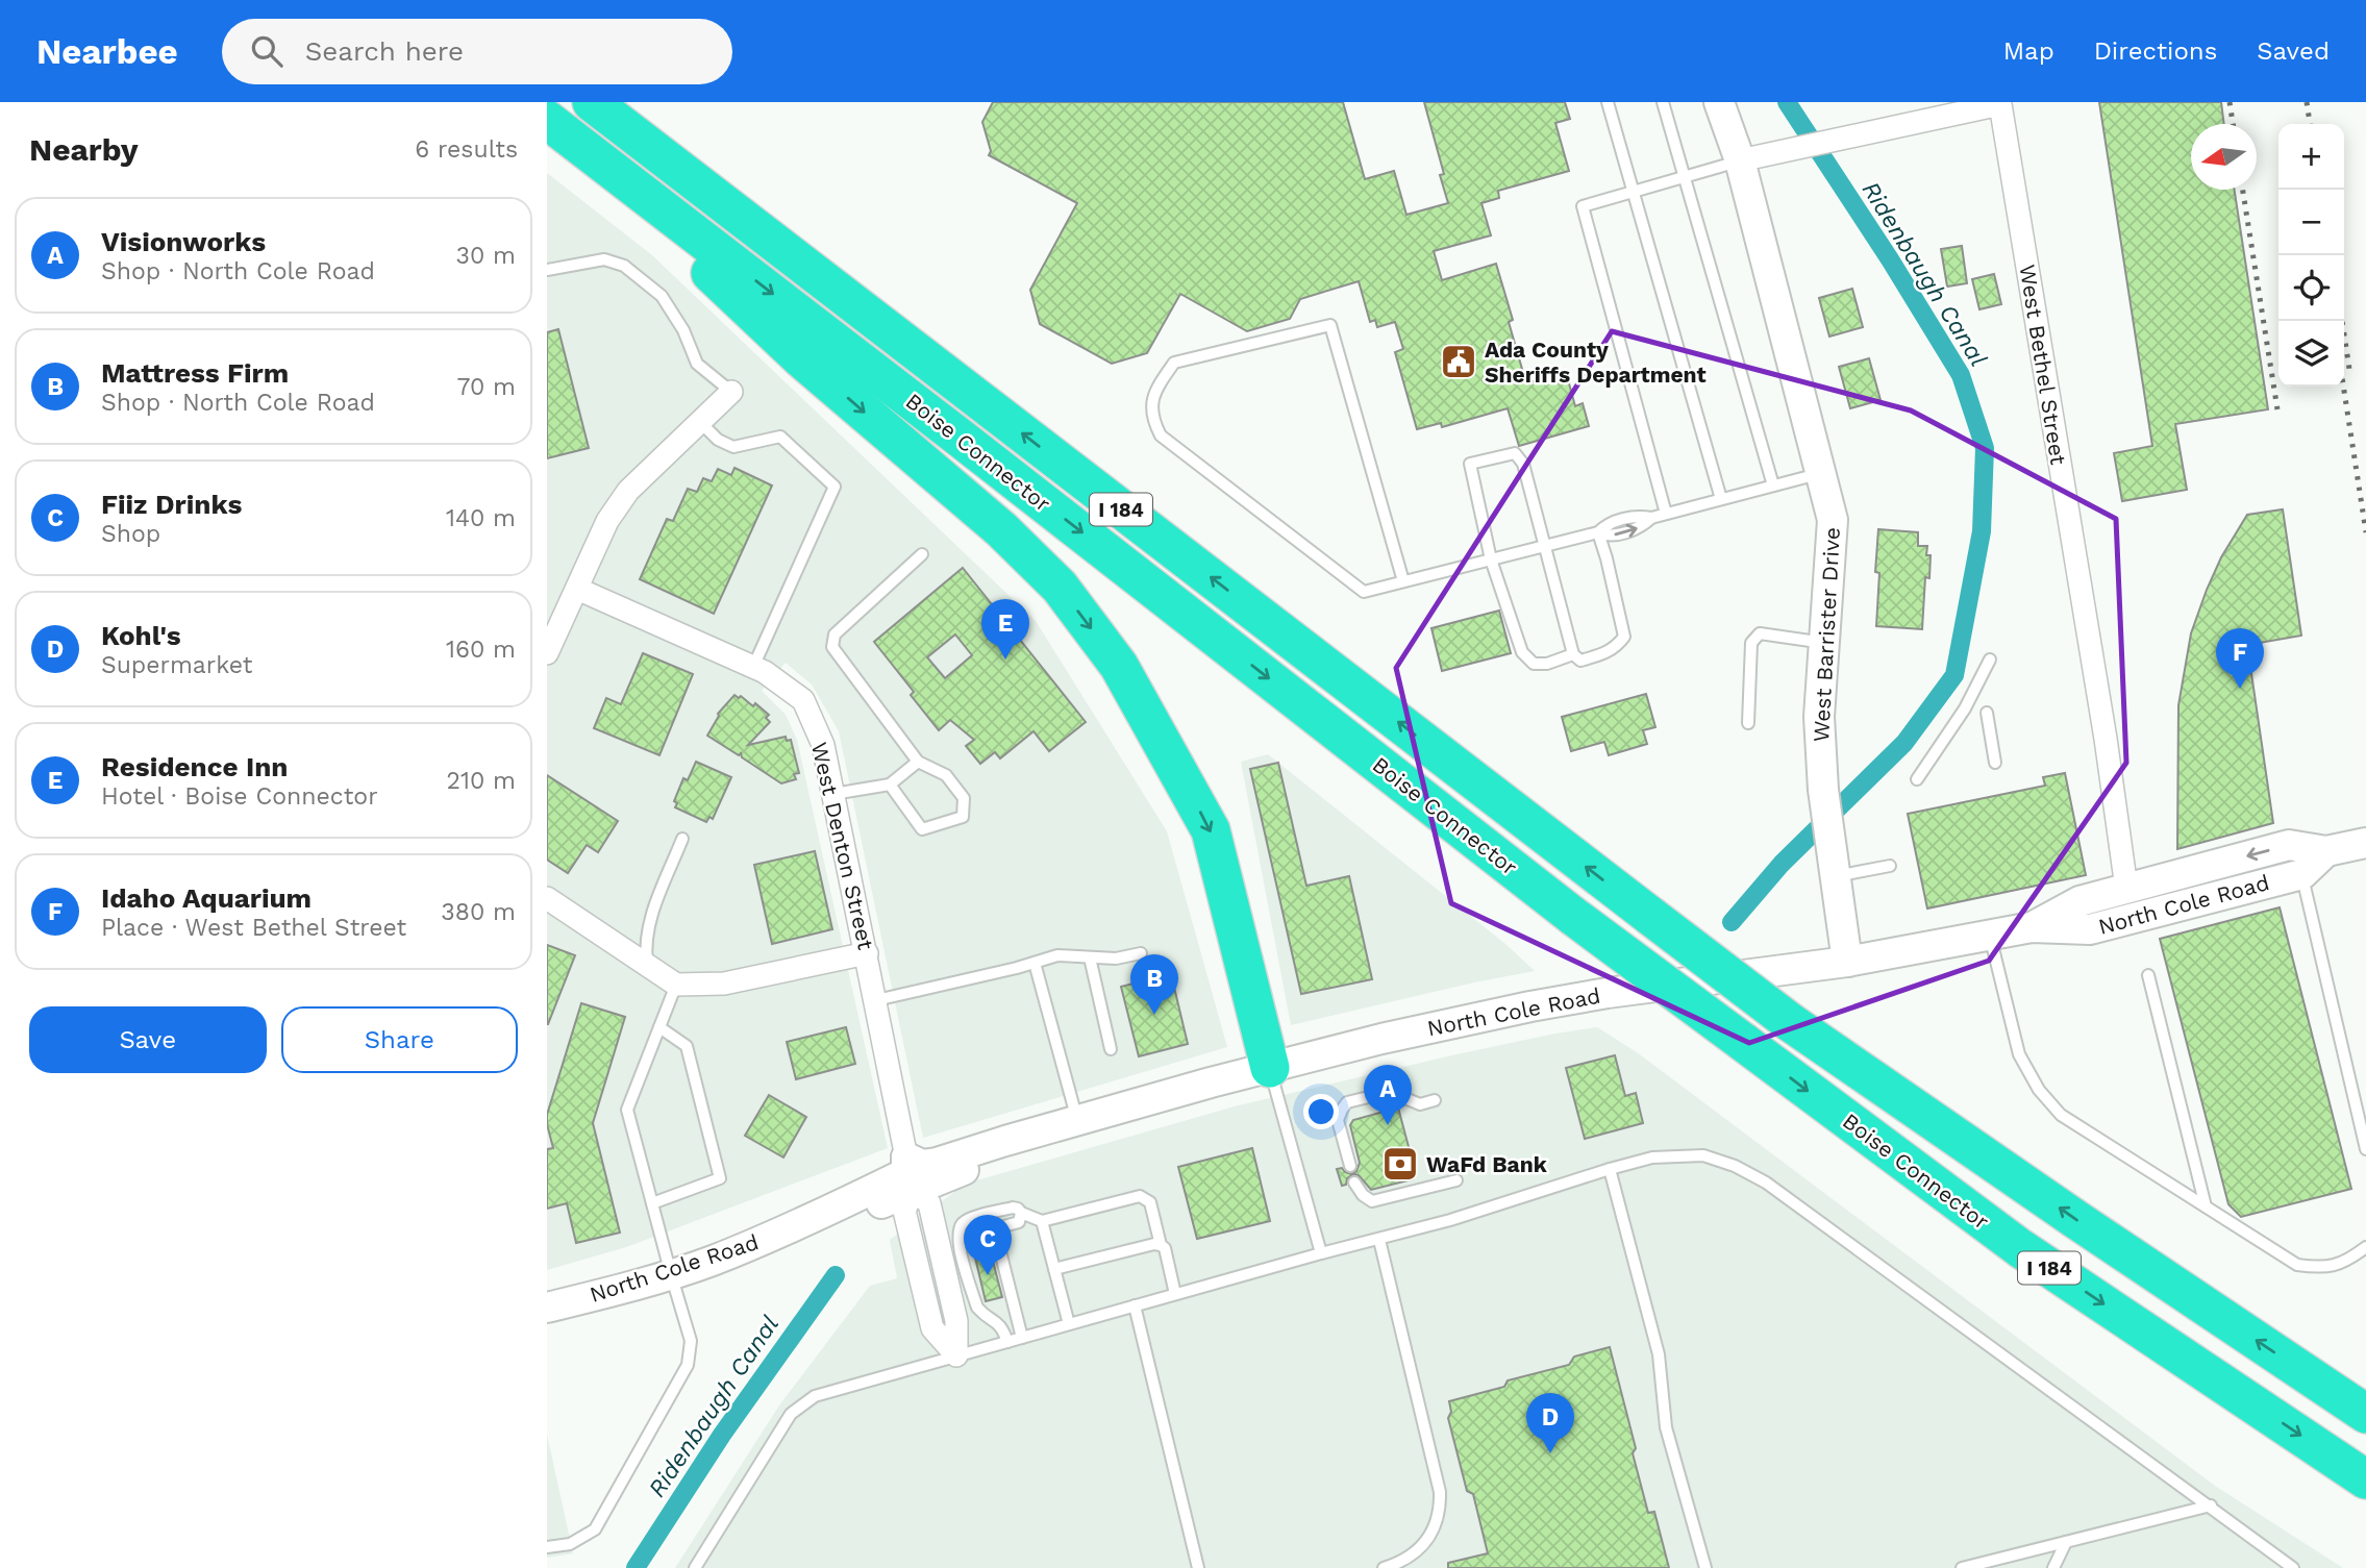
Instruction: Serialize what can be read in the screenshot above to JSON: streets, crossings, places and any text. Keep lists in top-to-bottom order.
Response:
{
  "streets": {
    "highway": ["Boise Connector", "I 184"],
    "main road": ["West Barrister Drive", "North Cole Road"],
    "street": ["West Bethel Street", "West Denton Street"]
  },
  "crossings": [
    ["West Bethel Street", "West Barrister Drive"],
    ["West Bethel Street", "North Cole Road"],
    ["West Barrister Drive", "North Cole Road"],
    ["West Denton Street", "North Cole Road"]
  ],
  "water": ["Ridenbaugh Canal"],
  "places": {
    "public building": ["Ada County Sheriffs Department"],
    "bank": ["WaFd Bank"]
  },
  "north": "left",
  "page": {
    "header": "Nearbee",
    "search": "Search here",
    "nav": ["Map", "Directions", "Saved"],
    "heading": ["Nearby", "6 results"],
    "map_buttons": ["+", "−"],
    "list": [
      {
        "mark": "A",
        "name": "Visionworks",
        "note": "Shop · North Cole Road",
        "value": "30 m"
      },
      {
        "mark": "B",
        "name": "Mattress Firm",
        "note": "Shop · North Cole Road",
        "value": "70 m"
      },
      {
        "mark": "C",
        "name": "Fiiz Drinks",
        "note": "Shop",
        "value": "140 m"
      },
      {
        "mark": "D",
        "name": "Kohl's",
        "note": "Supermarket",
        "value": "160 m"
      },
      {
        "mark": "E",
        "name": "Residence Inn",
        "note": "Hotel · Boise Connector",
        "value": "210 m"
      },
      {
        "mark": "F",
        "name": "Idaho Aquarium",
        "note": "Place · West Bethel Street",
        "value": "380 m"
      }
    ],
    "pins": [
      "E",
      "F",
      "B",
      "A",
      "C",
      "D"
    ],
    "buttons": ["Save", "Share"]
  }
}
